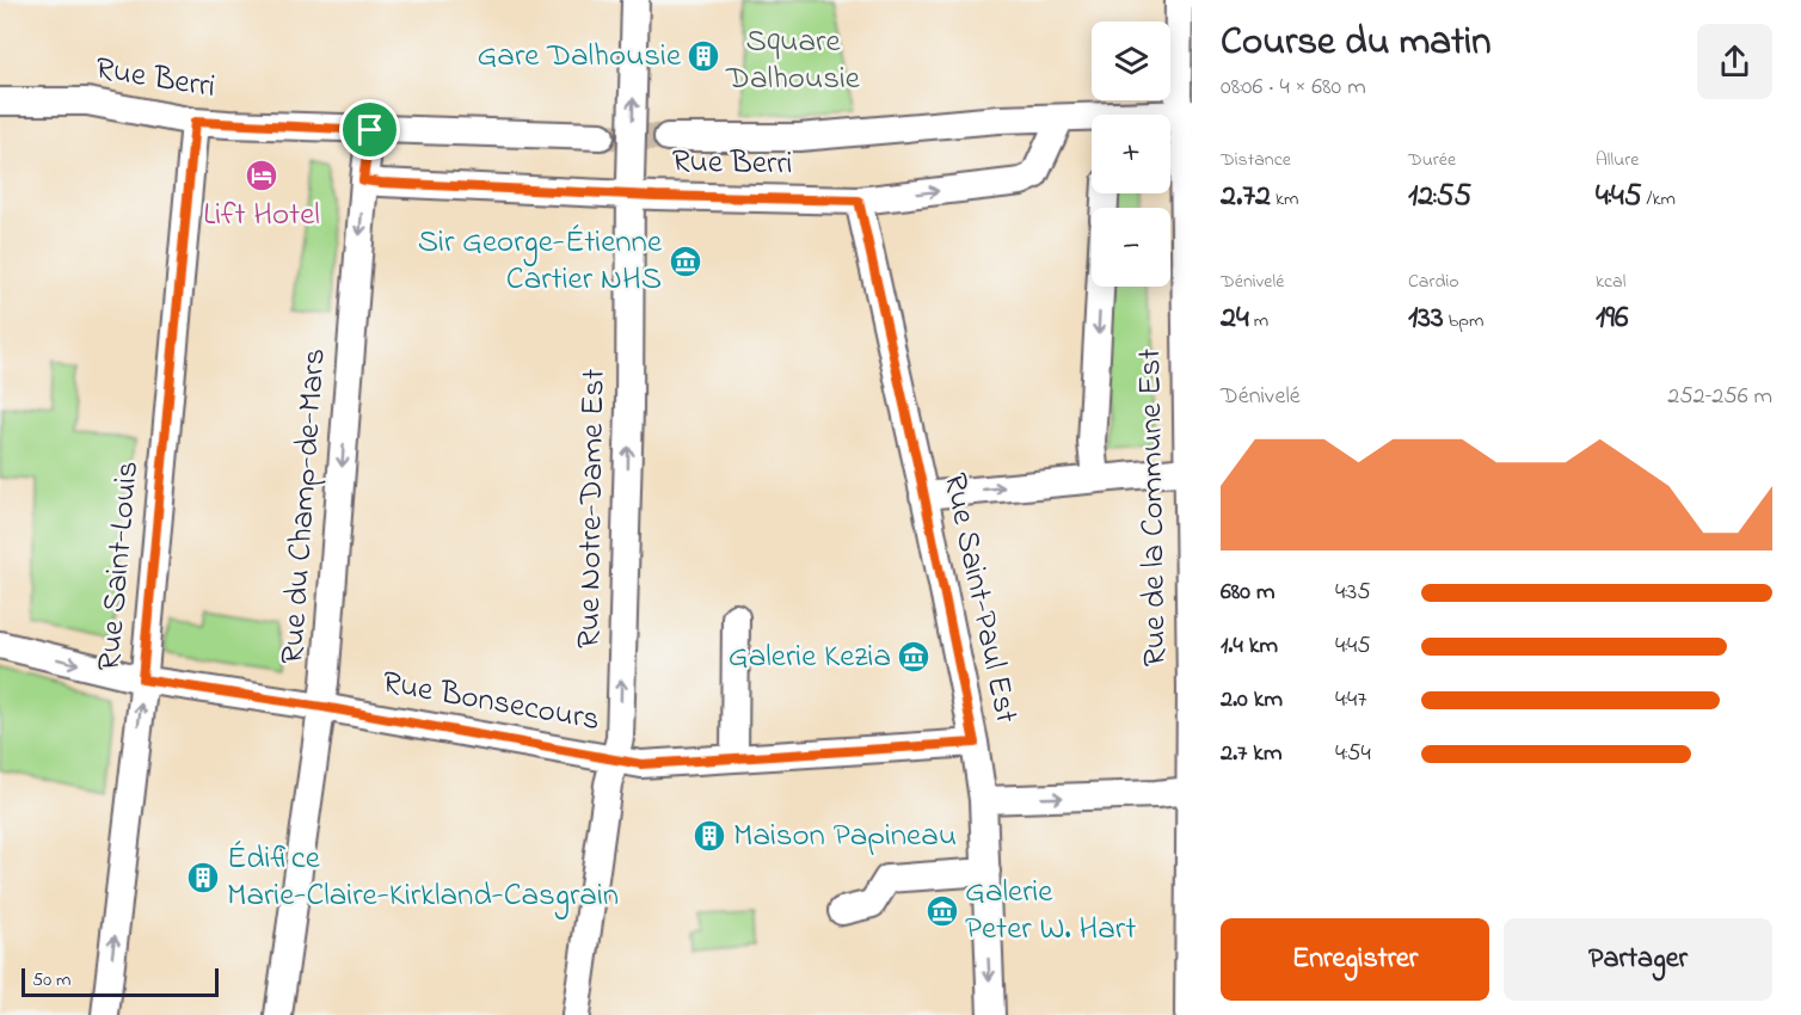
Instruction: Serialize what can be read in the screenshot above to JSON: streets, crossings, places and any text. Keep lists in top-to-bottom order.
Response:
{
  "streets": {
    "street": [
      "Rue Berri",
      "Rue du Champ-de-Mars",
      "Rue de la Commune Est",
      "Rue Notre-Dame Est",
      "Rue Saint-Louis",
      "Rue Saint-Paul Est",
      "Rue Bonsecours"
    ]
  },
  "crossings": [
    ["Rue Berri", "Rue du Champ-de-Mars"],
    ["Rue Berri", "Rue de la Commune Est"],
    ["Rue Berri", "Rue Notre-Dame Est"],
    ["Rue Berri", "Rue Saint-Louis"],
    ["Rue Berri", "Rue Saint-Paul Est"],
    ["Rue du Champ-de-Mars", "Rue Bonsecours"],
    ["Rue Notre-Dame Est", "Rue Bonsecours"],
    ["Rue Saint-Louis", "Rue Bonsecours"],
    ["Rue Saint-Paul Est", "Rue Bonsecours"]
  ],
  "one_way": ["Rue du Champ-de-Mars", "Rue Notre-Dame Est", "Rue Saint-Louis"],
  "parks": ["Square Dalhousie"],
  "places": {
    "building": ["Gare Dalhousie", "Maison Papineau", "Édifice Marie-Claire-Kirkland-Casgrain"],
    "hotel": ["Lift Hotel"],
    "museum": ["Sir George-Étienne Cartier NHS", "Galerie Kezia", "Galerie Peter W. Hart"]
  },
  "scale_bar": "50 m",
  "page": {
    "heading": ["Course du matin", "08:06 · 4 × 680 m"],
    "map_buttons": ["+", "−"],
    "stats": [
      ["Distance", "2.72 km"],
      ["Durée", "12:55"],
      ["Allure", "4:45 /km"],
      ["Dénivelé", "24 m"],
      ["Cardio", "133 bpm"],
      ["kcal", "196"]
    ],
    "chart": ["Dénivelé", "252–256 m"],
    "list": [
      {
        "name": "680 m",
        "note": "4:35"
      },
      {
        "name": "1.4 km",
        "note": "4:45"
      },
      {
        "name": "2.0 km",
        "note": "4:47"
      },
      {
        "name": "2.7 km",
        "note": "4:54"
      }
    ],
    "buttons": ["Enregistrer", "Partager"],
    "scale": "50 m"
  }
}
